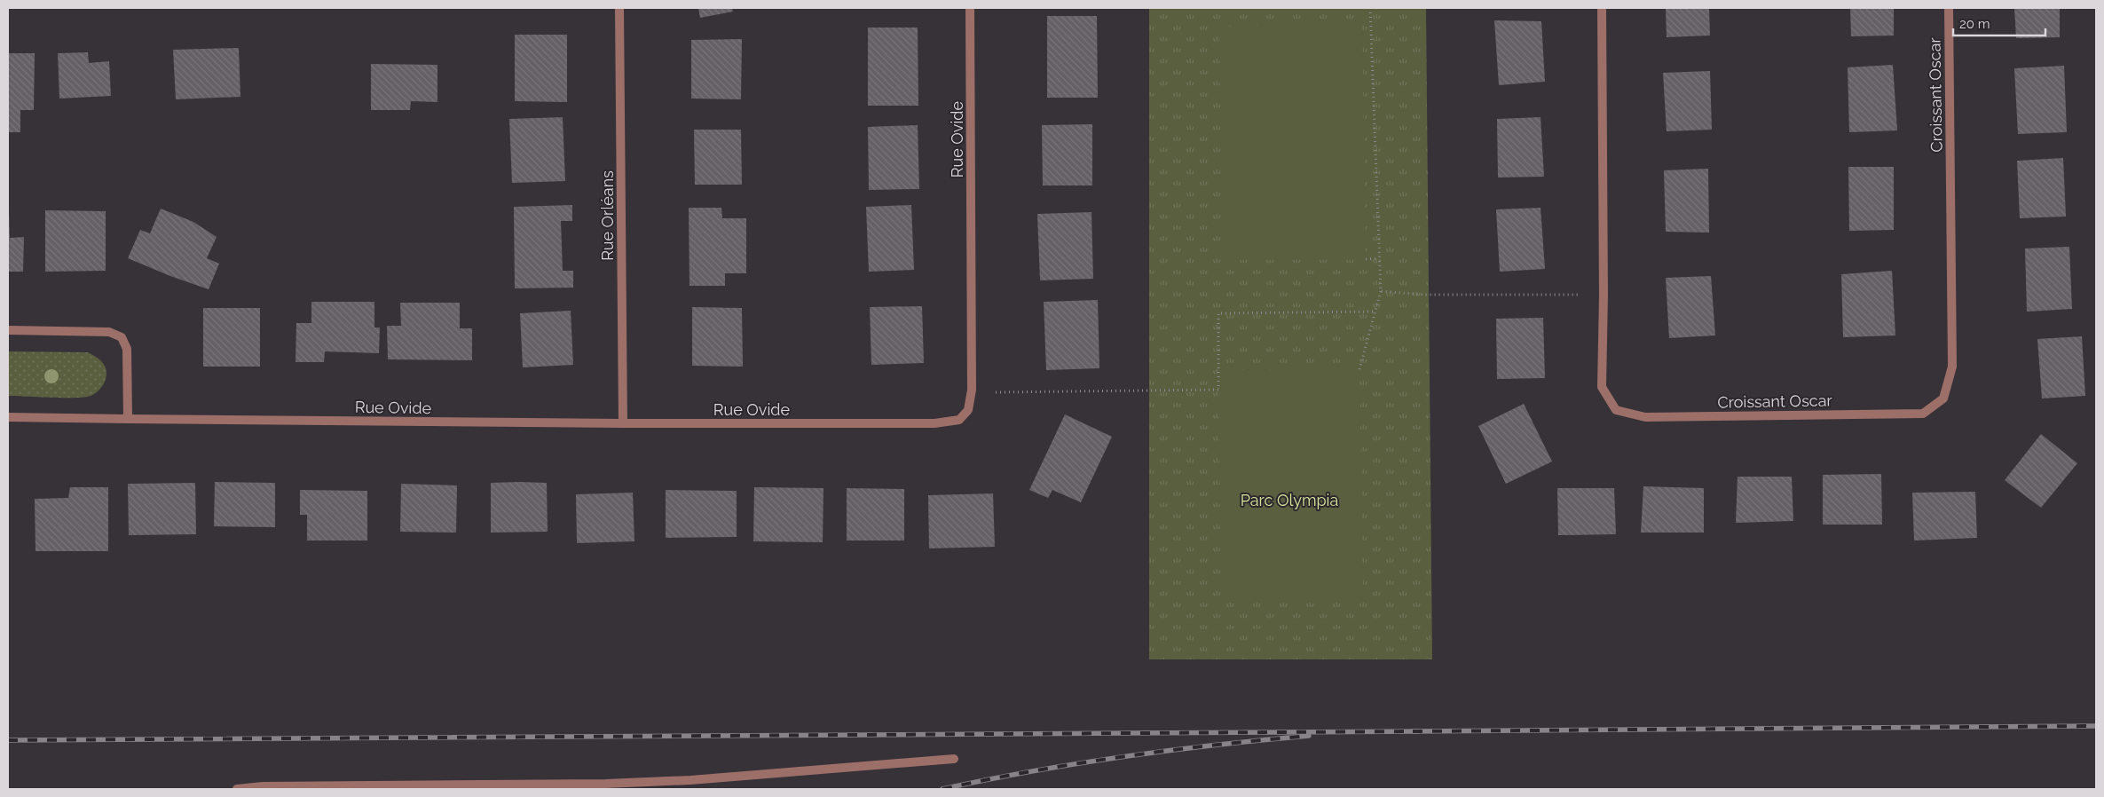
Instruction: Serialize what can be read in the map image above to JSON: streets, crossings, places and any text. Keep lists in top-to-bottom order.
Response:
{
  "streets": {
    "street": ["Croissant Oscar", "Rue Ovide", "Rue Orléans"]
  },
  "crossings": [
    ["Rue Ovide", "Rue Orléans"]
  ],
  "parks": ["Parc Olympia"],
  "scale_bar": "20 m"
}
